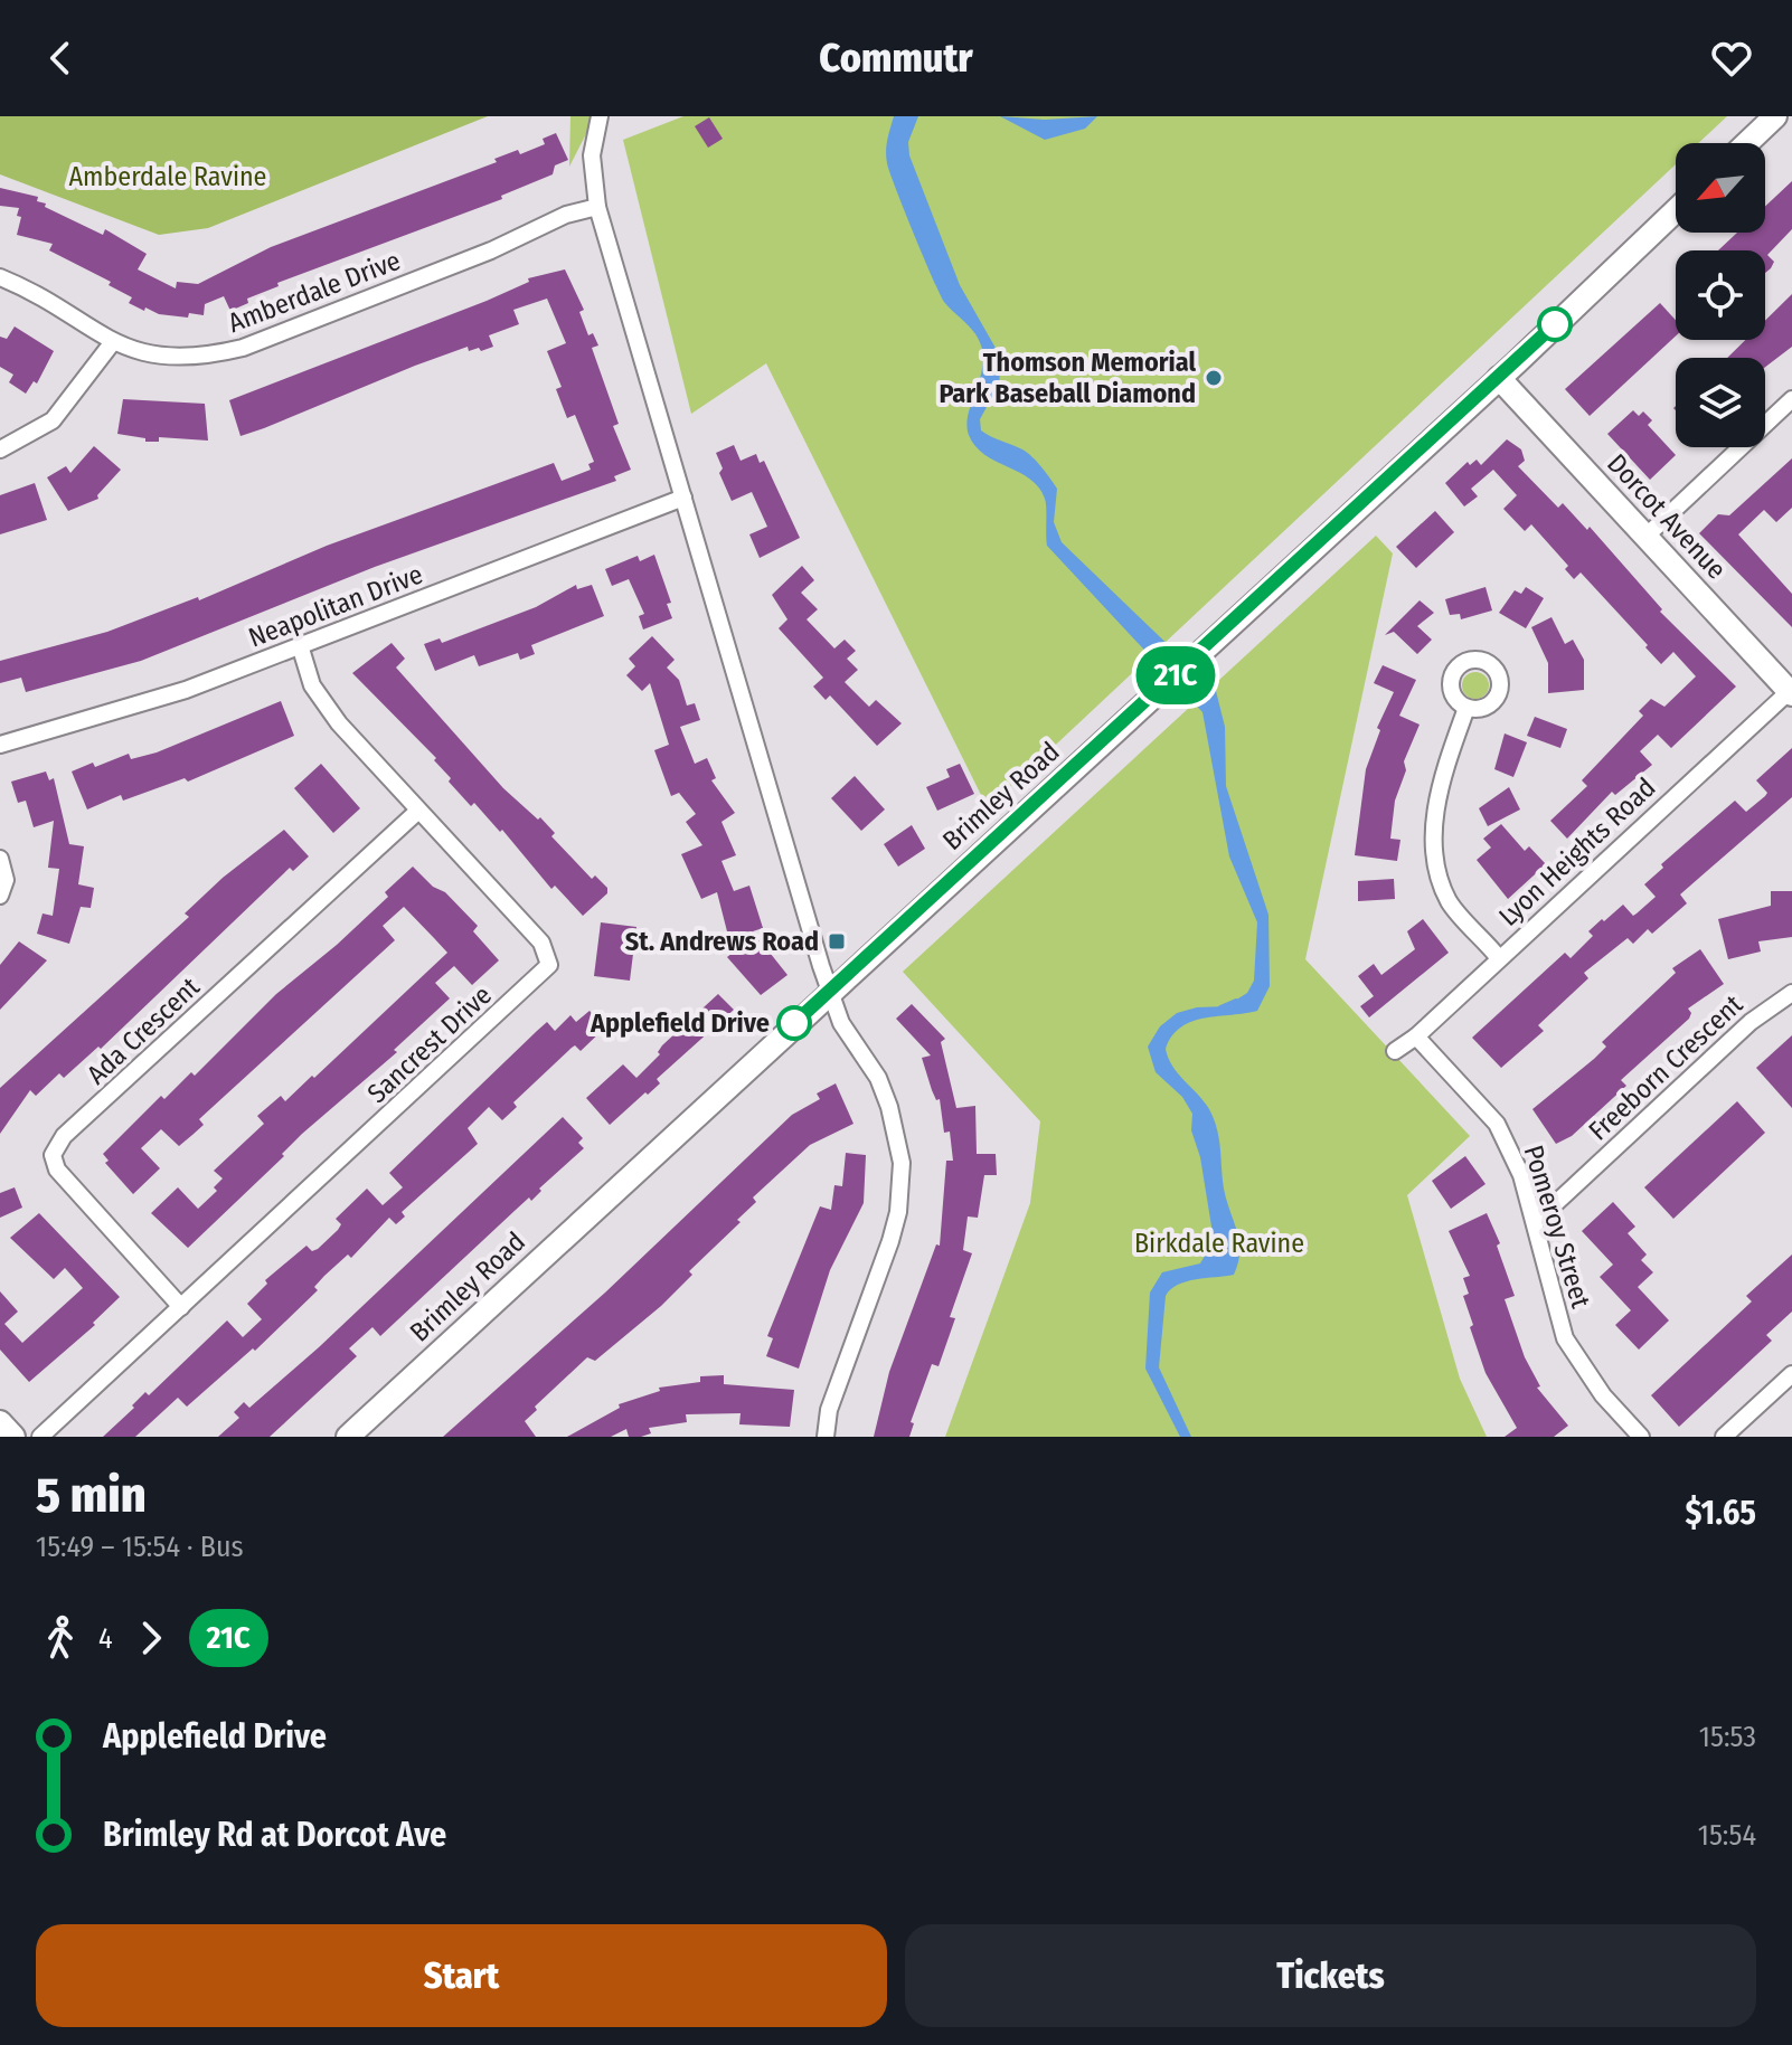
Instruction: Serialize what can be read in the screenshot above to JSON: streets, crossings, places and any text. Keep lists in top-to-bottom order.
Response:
{
  "streets": {
    "main road": ["Dorcot Avenue", "Brimley Road"],
    "street": [
      "Amberdale Drive",
      "Neapolitan Drive",
      "Lyon Heights Road",
      "Ada Crescent",
      "Sancrest Drive",
      "Freeborn Crescent",
      "Pomeroy Street"
    ]
  },
  "crossings": [
    ["Dorcot Avenue", "Brimley Road"],
    ["Dorcot Avenue", "Lyon Heights Road"],
    ["Neapolitan Drive", "Sancrest Drive"],
    ["Lyon Heights Road", "Pomeroy Street"],
    ["Ada Crescent", "Sancrest Drive"],
    ["Freeborn Crescent", "Pomeroy Street"]
  ],
  "parks": ["Amberdale Ravine", "Birkdale Ravine"],
  "places": {
    "other": ["Thomson Memorial Park Baseball Diamond", "Applefield Drive"],
    "transit": ["St. Andrews Road"]
  },
  "lines": ["bus line 21C"],
  "north": "bottom left",
  "page": {
    "header": "Commutr",
    "on_map": "21C",
    "heading": ["5 min", "15:49 – 15:54 · Bus", "$1.65"],
    "legs": ["4", "21C"],
    "list": [
      {
        "name": "Applefield Drive",
        "value": "15:53"
      },
      {
        "name": "Brimley Rd at Dorcot Ave",
        "value": "15:54"
      }
    ],
    "buttons": ["Start", "Tickets"]
  }
}
